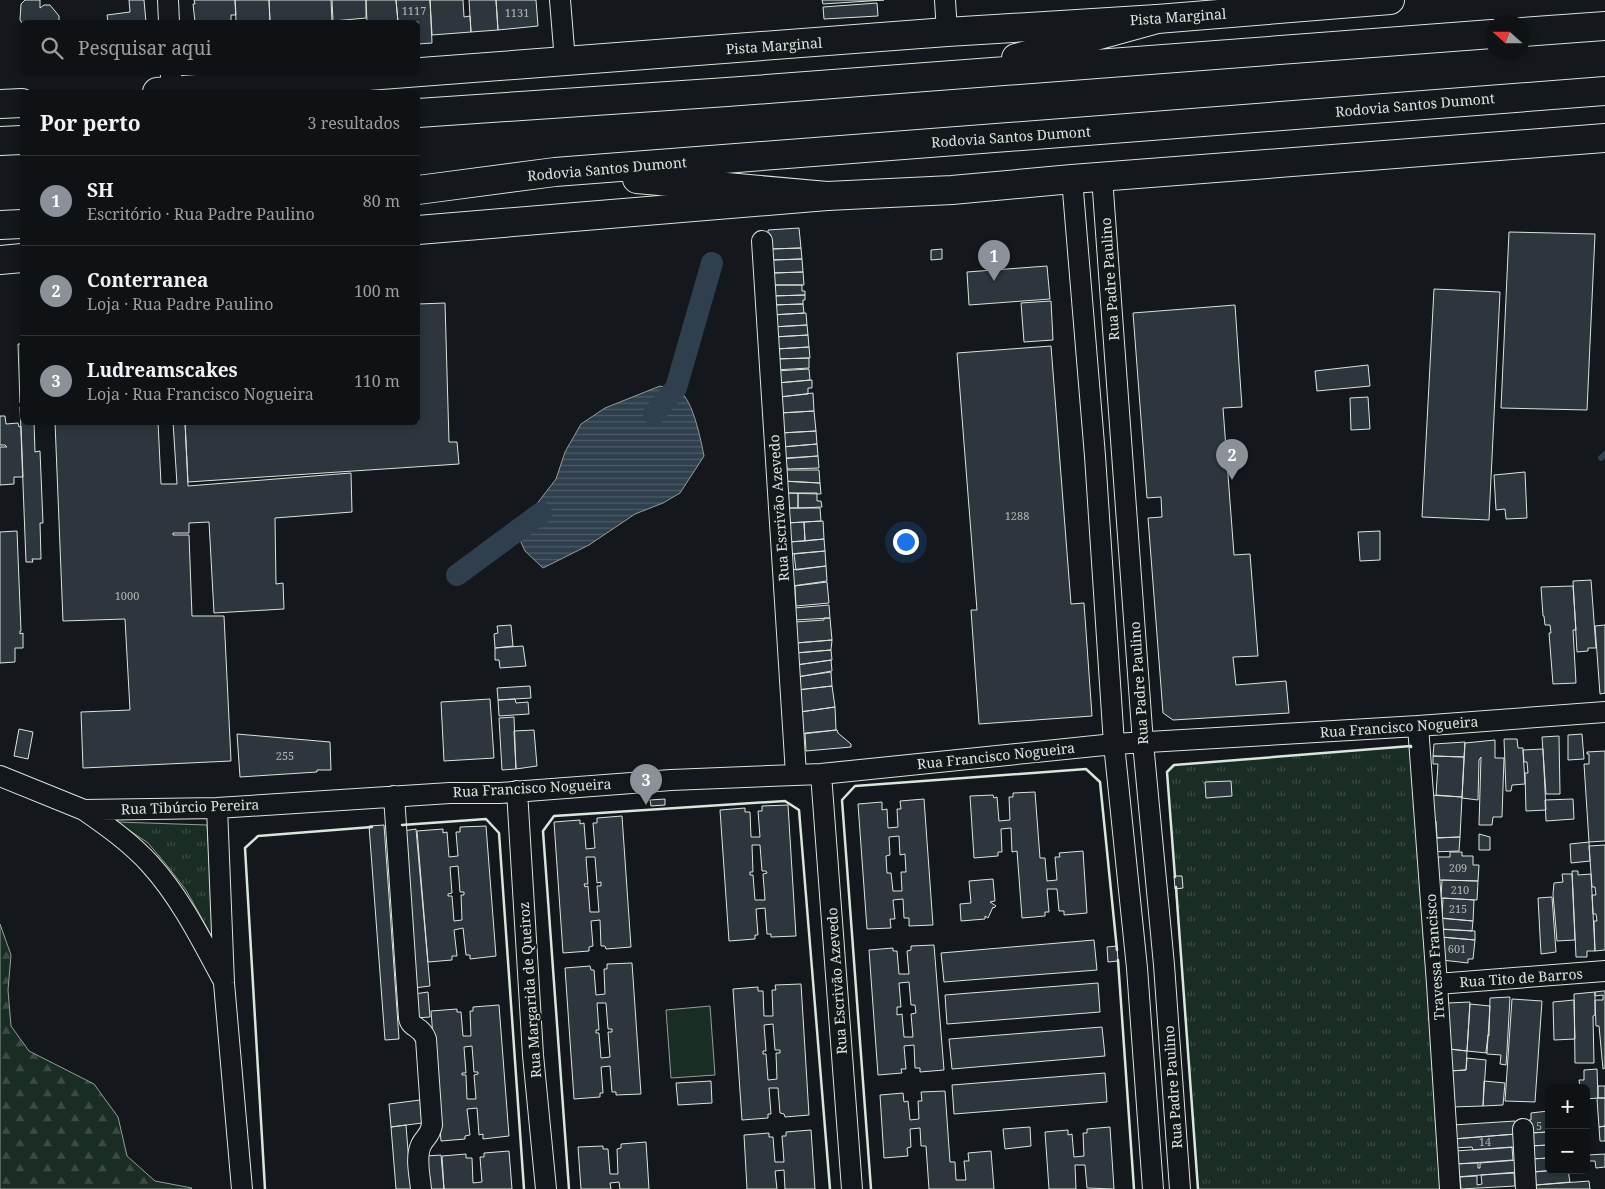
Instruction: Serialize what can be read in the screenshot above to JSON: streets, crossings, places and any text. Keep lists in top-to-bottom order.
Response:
{
  "streets": {
    "main road": ["Pista Marginal", "Rodovia Santos Dumont"],
    "street": [
      "Rua Padre Paulino",
      "Rua Escrivão Azevedo",
      "Rua Francisco Nogueira",
      "Rua Tibúrcio Pereira",
      "Travessa Francisco",
      "Rua Tito de Barros",
      "Rua Margarida de Queiroz"
    ]
  },
  "crossings": [
    ["Rua Padre Paulino", "Rua Francisco Nogueira"],
    ["Rua Escrivão Azevedo", "Rua Francisco Nogueira"],
    ["Rua Francisco Nogueira", "Rua Tibúrcio Pereira"],
    ["Rua Francisco Nogueira", "Travessa Francisco"],
    ["Rua Francisco Nogueira", "Rua Margarida de Queiroz"],
    ["Travessa Francisco", "Rua Tito de Barros"]
  ],
  "house_numbers": [
    "1117",
    "1131",
    "1288",
    "1000",
    "255",
    "209",
    "210",
    "215",
    "601",
    "5",
    "14"
  ],
  "north": "left",
  "page": {
    "search": "Pesquisar aqui",
    "heading": ["Por perto", "3 resultados"],
    "list": [
      {
        "mark": "1",
        "name": "SH",
        "note": "Escritório · Rua Padre Paulino",
        "value": "80 m"
      },
      {
        "mark": "2",
        "name": "Conterranea",
        "note": "Loja · Rua Padre Paulino",
        "value": "100 m"
      },
      {
        "mark": "3",
        "name": "Ludreamscakes",
        "note": "Loja · Rua Francisco Nogueira",
        "value": "110 m"
      }
    ],
    "pins": ["1", "2", "3"],
    "map_buttons": ["+", "−"]
  }
}
